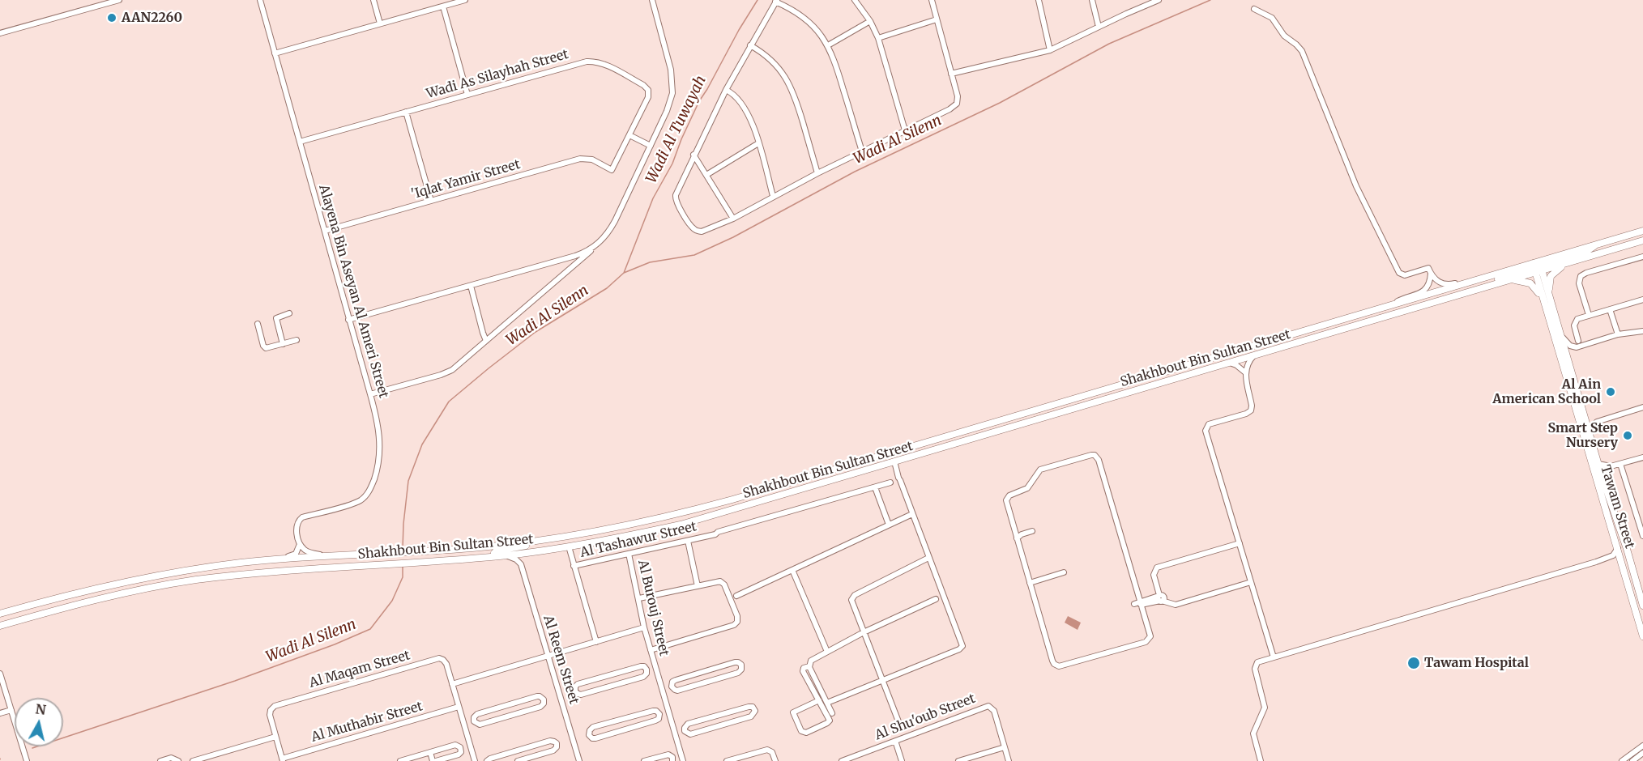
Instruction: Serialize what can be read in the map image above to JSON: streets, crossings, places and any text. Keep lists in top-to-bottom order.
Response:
{
  "streets": {
    "main road": ["Shakhbout Bin Sultan Street", "Tawam Street"],
    "street": [
      "Wadi As Silayhah Street",
      "'Iqlat Yamir Street",
      "Alayena Bin Aseyan Al Ameri Street",
      "Al Tashawur Street",
      "Al Burouj Street",
      "Al Reem Street",
      "Al Maqam Street",
      "Al Shu'oub Street",
      "Al Muthabir Street"
    ]
  },
  "crossings": [
    ["Wadi As Silayhah Street", "'Iqlat Yamir Street"],
    ["Wadi As Silayhah Street", "Alayena Bin Aseyan Al Ameri Street"],
    ["'Iqlat Yamir Street", "Alayena Bin Aseyan Al Ameri Street"],
    ["Al Tashawur Street", "Al Burouj Street"],
    ["Al Maqam Street", "Al Muthabir Street"]
  ],
  "water": ["Wadi Al Tuwayah", "Wadi Al Silenn"],
  "places": [
    "AAN2260",
    "Al Ain American School",
    "Smart Step Nursery",
    "Tawam Hospital"
  ],
  "north": "top"
}
